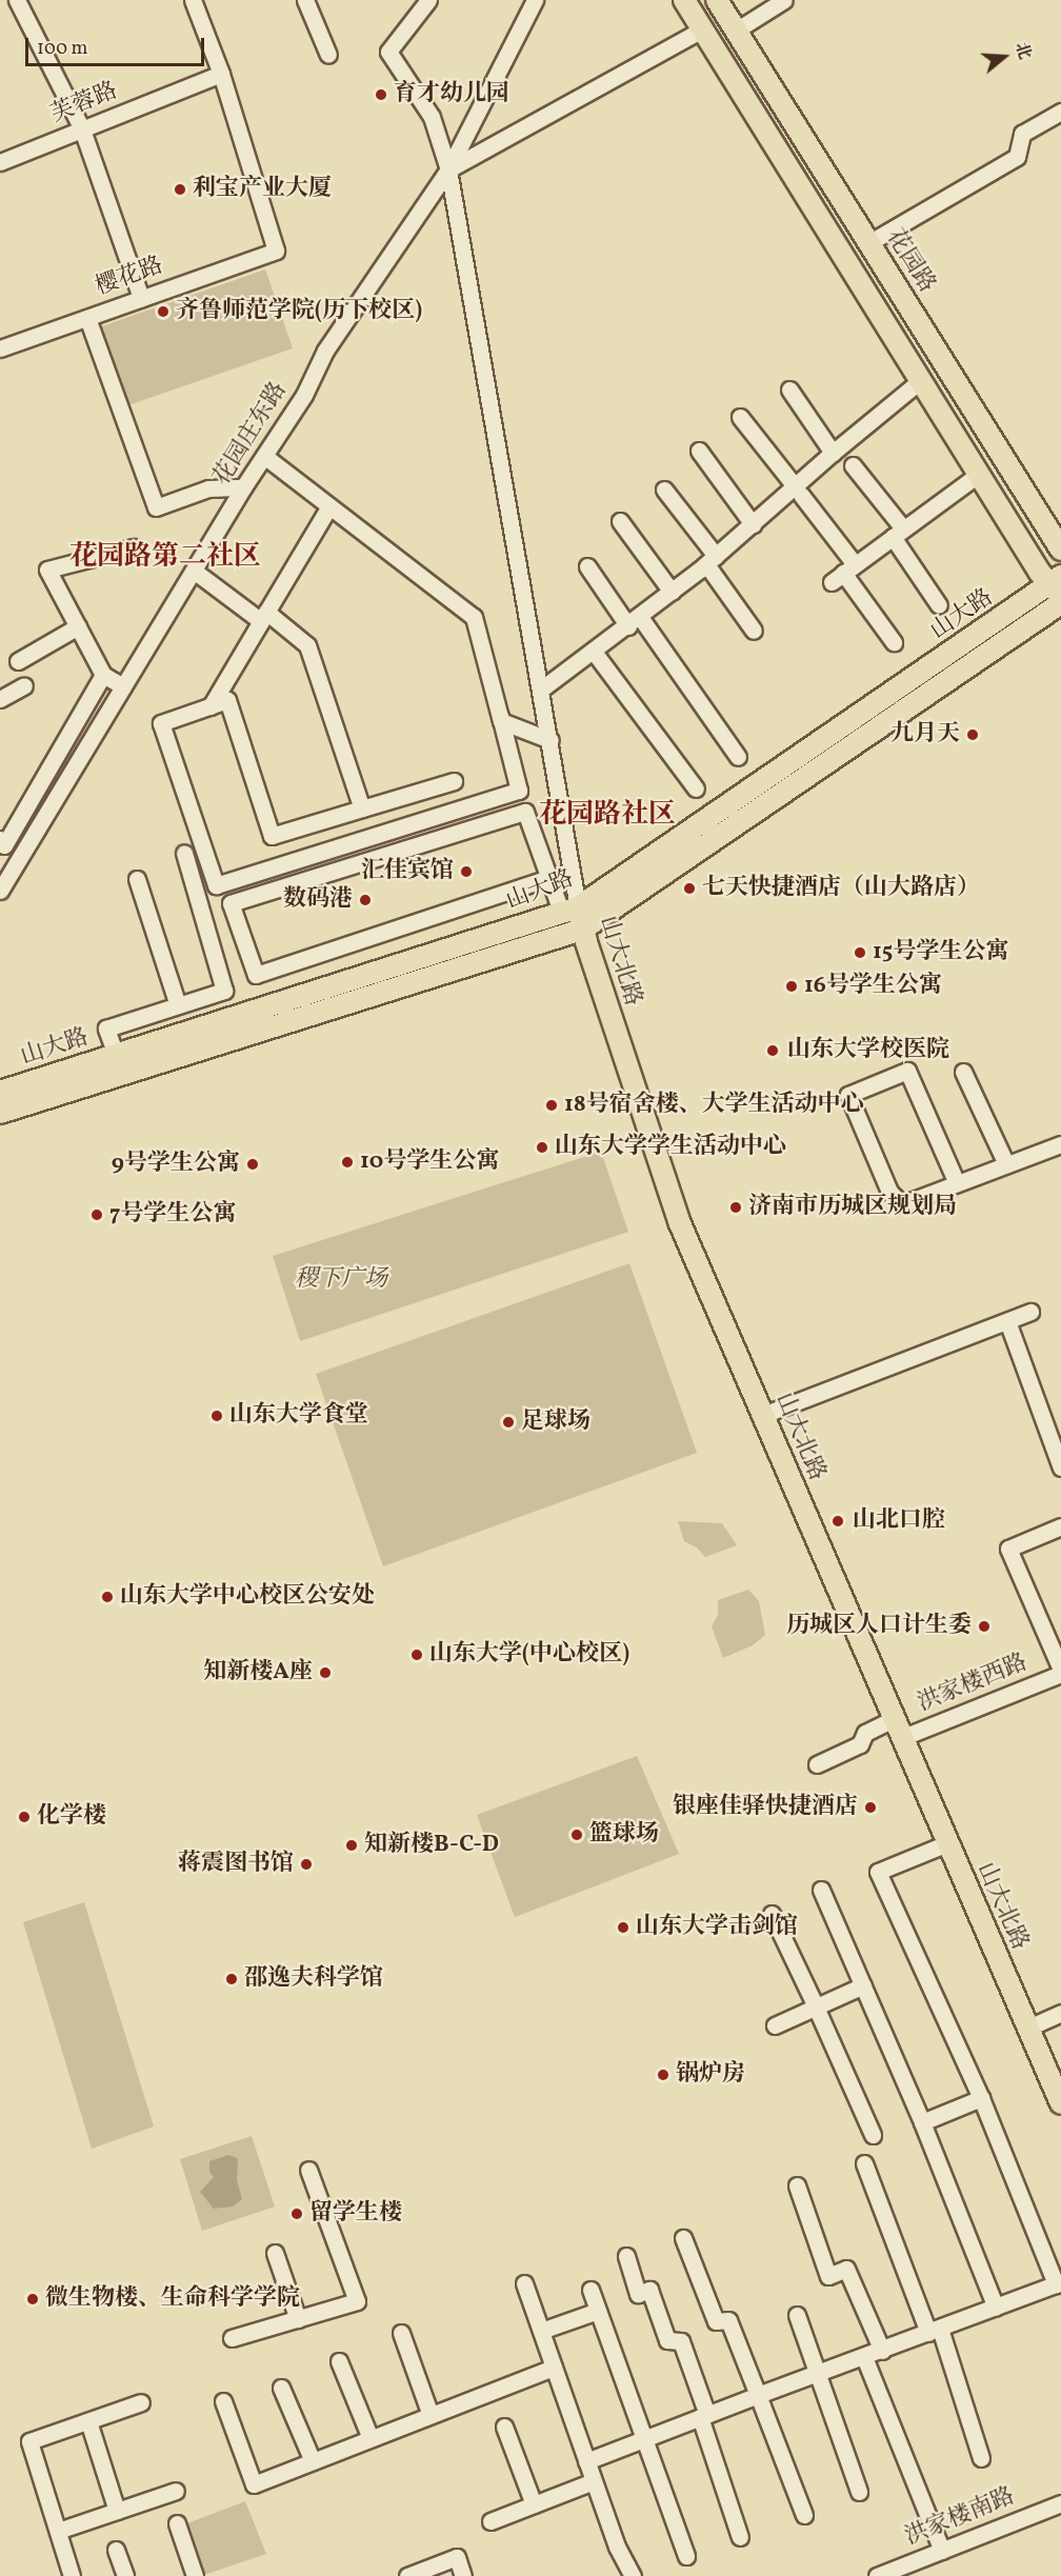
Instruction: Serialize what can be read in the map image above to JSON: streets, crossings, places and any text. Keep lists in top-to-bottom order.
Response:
{
  "streets": {
    "main road": ["花园路", "山大路", "山大北路"],
    "street": [
      "芙蓉路",
      "樱花路",
      "花园庄东路",
      "洪家楼西路",
      "洪家楼南路"
    ]
  },
  "crossings": [
    ["芙蓉路", "樱花路"],
    ["山大路", "山大北路"],
    ["山大北路", "洪家楼西路"]
  ],
  "districts": ["花园路第二社区", "花园路社区"],
  "parks": ["稷下广场"],
  "places": [
    "育才幼儿园",
    "利宝产业大厦",
    "齐鲁师范学院(历下校区)",
    "九月天",
    "汇佳宾馆",
    "七天快捷酒店（山大路店）",
    "数码港",
    "15号学生公寓",
    "16号学生公寓",
    "山东大学校医院",
    "18号宿舍楼、大学生活动中心",
    "山东大学学生活动中心",
    "10号学生公寓",
    "9号学生公寓",
    "济南市历城区规划局",
    "7号学生公寓",
    "山东大学食堂",
    "足球场",
    "山北口腔",
    "山东大学中心校区公安处",
    "历城区人口计生委",
    "山东大学(中心校区)",
    "知新楼A座",
    "银座佳驿快捷酒店",
    "化学楼",
    "篮球场",
    "知新楼B-C-D",
    "蒋震图书馆",
    "山东大学击剑馆",
    "邵逸夫科学馆",
    "锅炉房",
    "留学生楼",
    "微生物楼、生命科学学院"
  ],
  "scale_bar": "100 m",
  "north": "right"
}
